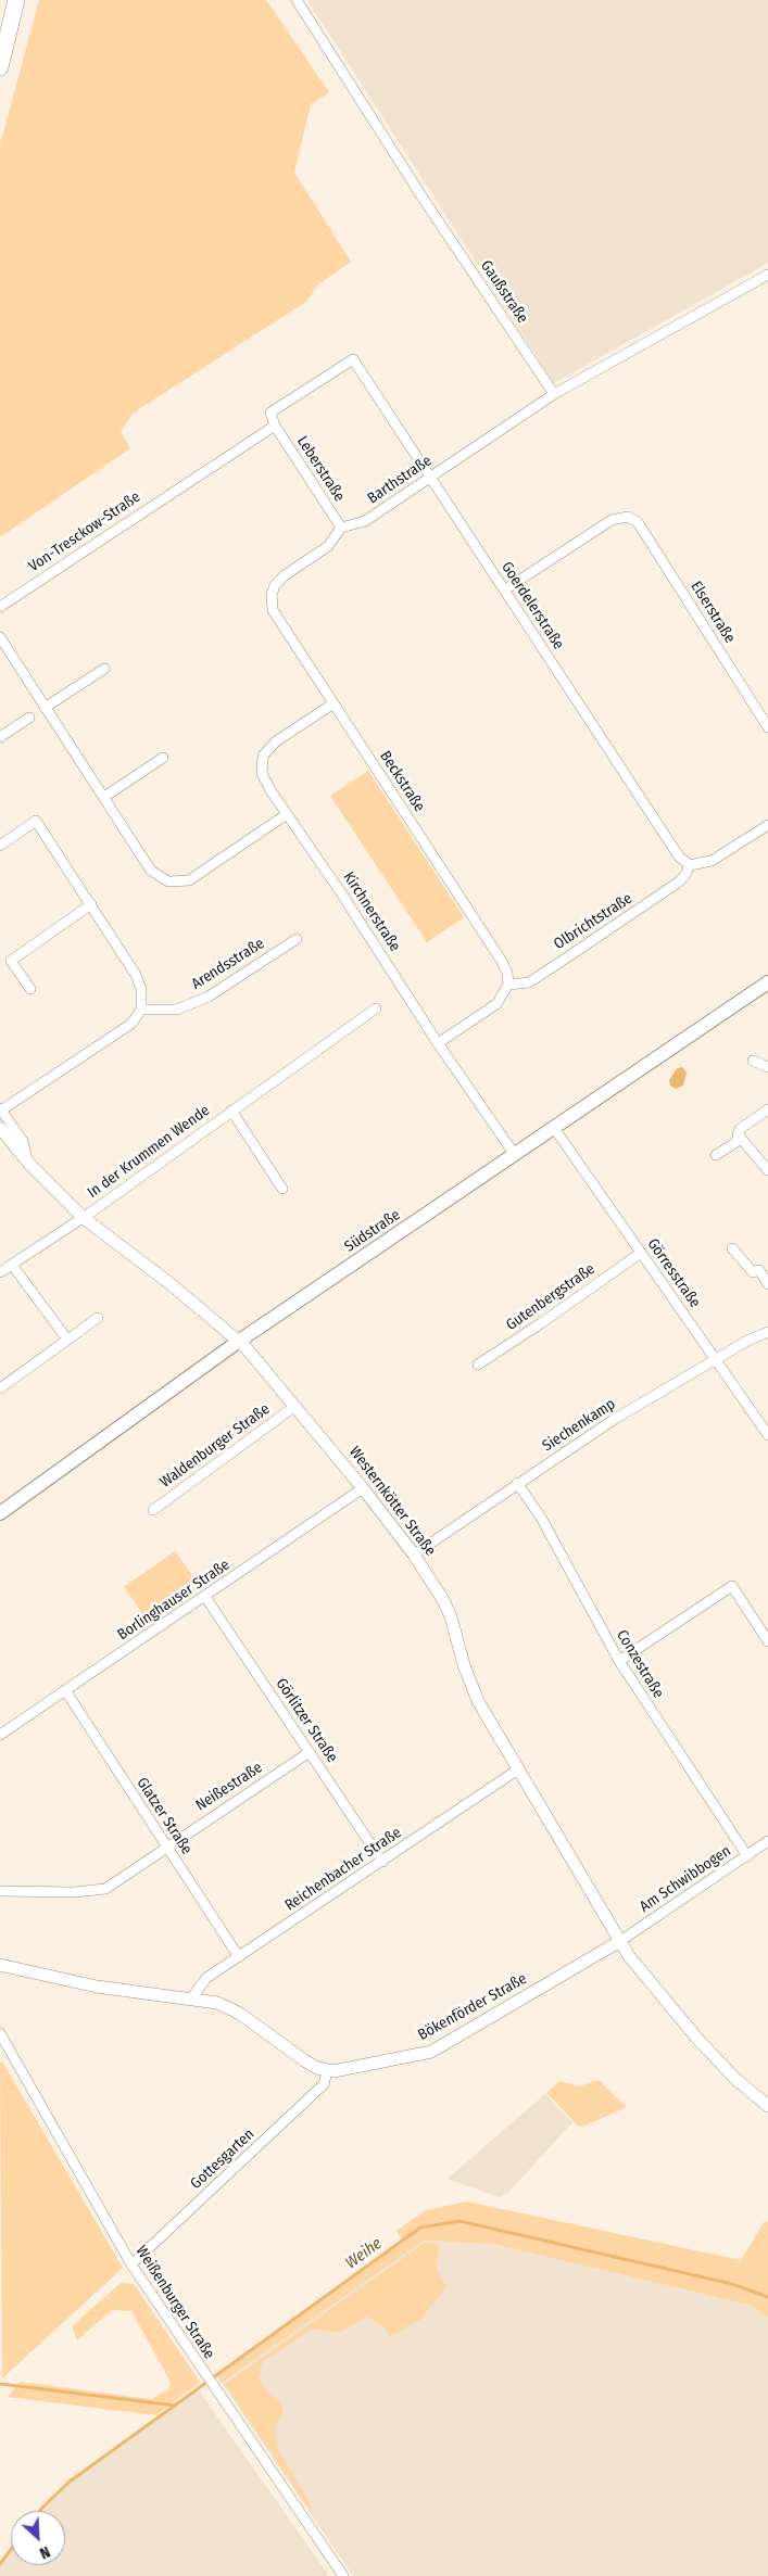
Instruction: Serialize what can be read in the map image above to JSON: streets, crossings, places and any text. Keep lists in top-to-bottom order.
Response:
{
  "streets": {
    "main road": ["Südstraße"],
    "street": [
      "Gaußstraße",
      "Leberstraße",
      "Barthstraße",
      "Von-Tresckow-Straße",
      "Goerdelerstraße",
      "Elserstraße",
      "Beckstraße",
      "Kirchnerstraße",
      "Olbrichtstraße",
      "Arendsstraße",
      "In der Krummen Wende",
      "Görresstraße",
      "Gutenbergstraße",
      "Siechenkamp",
      "Waldenburger Straße",
      "Westernkötter Straße",
      "Borlinghauser Straße",
      "Conzestraße",
      "Görlitzer Straße",
      "Neißestraße",
      "Glatzer Straße",
      "Reichenbacher Straße",
      "Am Schwibbogen",
      "Bökenförder Straße",
      "Gottesgarten",
      "Weißenburger Straße"
    ]
  },
  "crossings": [
    ["Gaußstraße", "Barthstraße"],
    ["Leberstraße", "Barthstraße"],
    ["Leberstraße", "Von-Tresckow-Straße"],
    ["Leberstraße", "Goerdelerstraße"],
    ["Leberstraße", "Beckstraße"],
    ["Barthstraße", "Goerdelerstraße"],
    ["Barthstraße", "Beckstraße"],
    ["Von-Tresckow-Straße", "Goerdelerstraße"],
    ["Goerdelerstraße", "Elserstraße"],
    ["Goerdelerstraße", "Olbrichtstraße"],
    ["Beckstraße", "Kirchnerstraße"],
    ["Beckstraße", "Olbrichtstraße"],
    ["Kirchnerstraße", "Südstraße"],
    ["In der Krummen Wende", "Westernkötter Straße"],
    ["Südstraße", "Görresstraße"],
    ["Südstraße", "Westernkötter Straße"],
    ["Görresstraße", "Gutenbergstraße"],
    ["Görresstraße", "Siechenkamp"],
    ["Siechenkamp", "Westernkötter Straße"],
    ["Siechenkamp", "Conzestraße"],
    ["Waldenburger Straße", "Westernkötter Straße"],
    ["Westernkötter Straße", "Borlinghauser Straße"],
    ["Westernkötter Straße", "Reichenbacher Straße"],
    ["Westernkötter Straße", "Am Schwibbogen"],
    ["Westernkötter Straße", "Bökenförder Straße"],
    ["Borlinghauser Straße", "Görlitzer Straße"],
    ["Borlinghauser Straße", "Glatzer Straße"],
    ["Conzestraße", "Am Schwibbogen"],
    ["Görlitzer Straße", "Neißestraße"],
    ["Görlitzer Straße", "Reichenbacher Straße"],
    ["Neißestraße", "Glatzer Straße"],
    ["Glatzer Straße", "Reichenbacher Straße"],
    ["Am Schwibbogen", "Bökenförder Straße"],
    ["Bökenförder Straße", "Gottesgarten"],
    ["Gottesgarten", "Weißenburger Straße"]
  ],
  "water": ["Weihe"],
  "north": "bottom right"
}
